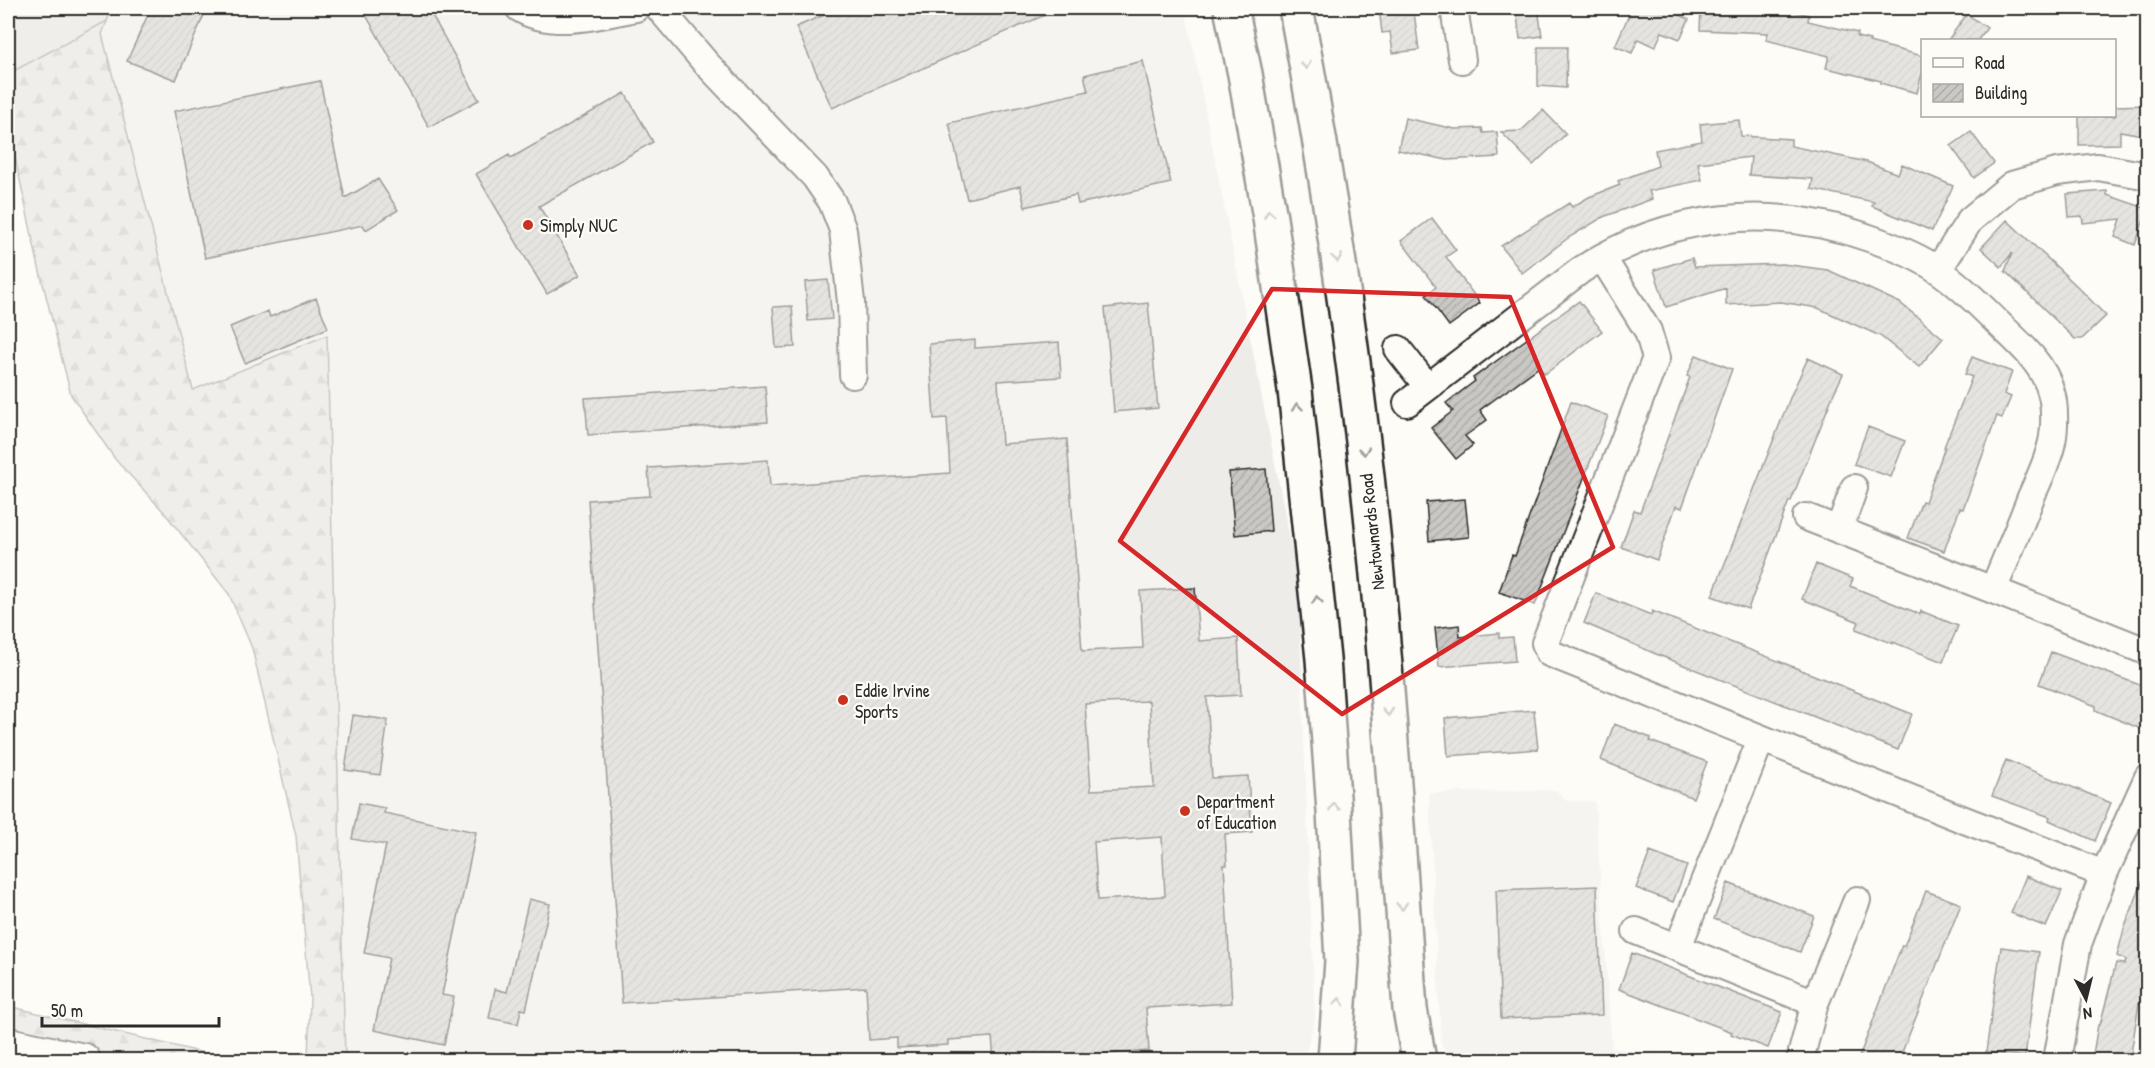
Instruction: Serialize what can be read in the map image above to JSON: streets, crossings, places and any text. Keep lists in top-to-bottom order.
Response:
{
  "streets": {
    "highway": ["Newtownards Road"]
  },
  "places": ["Simply NUC", "Eddie Irvine Sports", "Department of Education"],
  "legend": ["Road", "Building"],
  "scale_bar": "50 m",
  "north": "bottom"
}
